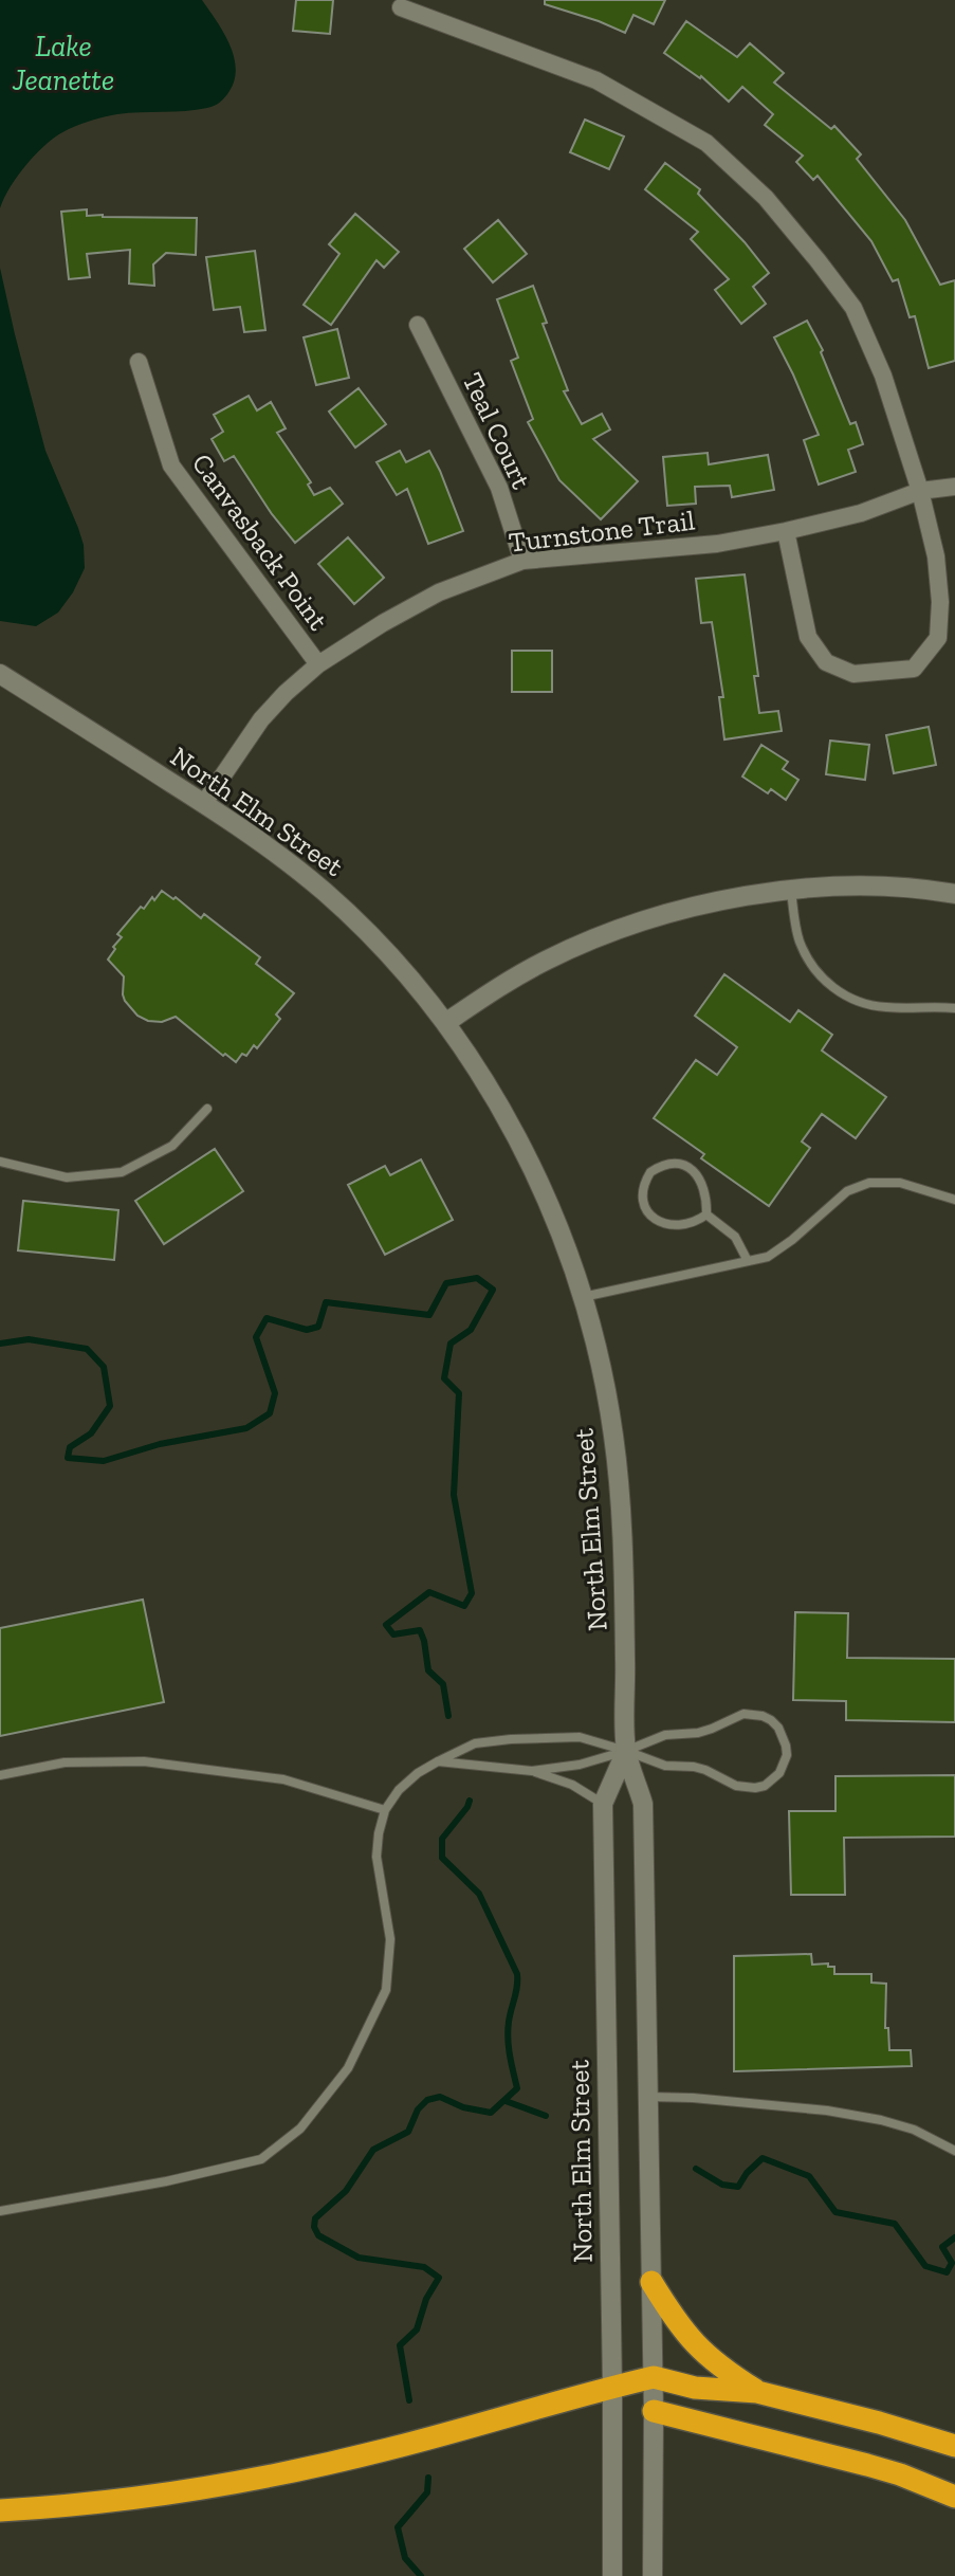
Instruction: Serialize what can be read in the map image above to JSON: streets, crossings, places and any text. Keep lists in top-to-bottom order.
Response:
{
  "streets": {
    "main road": ["North Elm Street"],
    "street": ["Teal Court", "Turnstone Trail", "Canvasback Point"]
  },
  "crossings": [
    ["Teal Court", "Turnstone Trail"],
    ["Turnstone Trail", "Canvasback Point"],
    ["Turnstone Trail", "North Elm Street"]
  ],
  "water": ["Lake Jeanette"]
}
